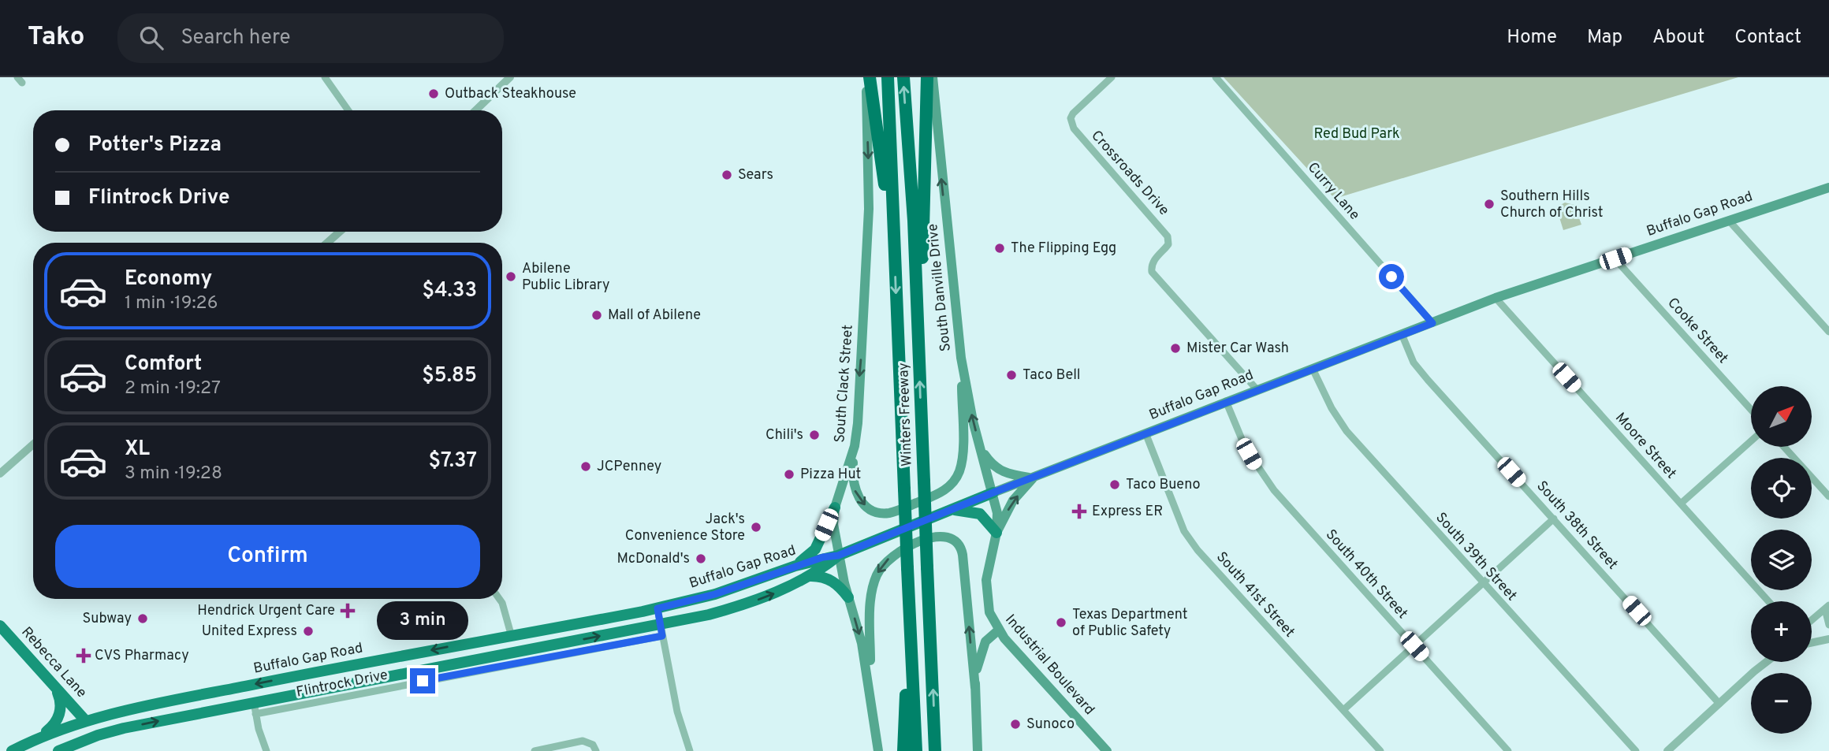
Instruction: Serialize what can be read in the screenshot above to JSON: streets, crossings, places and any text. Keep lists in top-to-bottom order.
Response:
{
  "streets": {
    "highway": ["Winters Freeway"],
    "main road": [
      "Buffalo Gap Road",
      "South Danville Drive",
      "South Clack Street",
      "Rebecca Lane",
      "Industrial Boulevard"
    ],
    "street": [
      "Crossroads Drive",
      "Curry Lane",
      "Cooke Street",
      "Moore Street",
      "South 38th Street",
      "South 39th Street",
      "South 40th Street",
      "South 41st Street",
      "Flintrock Drive"
    ]
  },
  "crossings": [
    ["Crossroads Drive", "Buffalo Gap Road"],
    ["Curry Lane", "Buffalo Gap Road"],
    ["Buffalo Gap Road", "South Danville Drive"],
    ["Buffalo Gap Road", "Cooke Street"],
    ["Buffalo Gap Road", "South Clack Street"],
    ["Buffalo Gap Road", "Moore Street"],
    ["Buffalo Gap Road", "South 38th Street"],
    ["Buffalo Gap Road", "South 39th Street"],
    ["Buffalo Gap Road", "South 40th Street"],
    ["Buffalo Gap Road", "South 41st Street"],
    ["Buffalo Gap Road", "Rebecca Lane"],
    ["Buffalo Gap Road", "Industrial Boulevard"],
    ["Buffalo Gap Road", "Flintrock Drive"],
    ["South Danville Drive", "Industrial Boulevard"]
  ],
  "one_way": ["South Danville Drive", "South Clack Street"],
  "parks": ["Red Bud Park"],
  "places": {
    "other": [
      "Outback Steakhouse",
      "Sears",
      "Southern Hills Church of Christ",
      "The Flipping Egg",
      "Abilene Public Library",
      "Mall of Abilene",
      "Mister Car Wash",
      "Taco Bell",
      "Chili's",
      "JCPenney",
      "Pizza Hut",
      "Taco Bueno",
      "Jack's Convenience Store",
      "McDonald's",
      "Subway",
      "Texas Department of Public Safety",
      "United Express",
      "Sunoco"
    ],
    "health": ["Express ER", "Hendrick Urgent Care", "CVS Pharmacy"]
  },
  "north": "top right",
  "page": {
    "header": "Tako",
    "search": "Search here",
    "nav": [
      "Home",
      "Map",
      "About",
      "Contact"
    ],
    "banner": ["Potter's Pizza", "Flintrock Drive"],
    "list": [
      {
        "name": "Economy",
        "note": "1 min · 19:26",
        "value": "$4.33"
      },
      {
        "name": "Comfort",
        "note": "2 min · 19:27",
        "value": "$5.85"
      },
      {
        "name": "XL",
        "note": "3 min · 19:28",
        "value": "$7.37"
      }
    ],
    "map_buttons": ["+", "−"],
    "buttons": "Confirm",
    "bubble": "3 min"
  }
}
